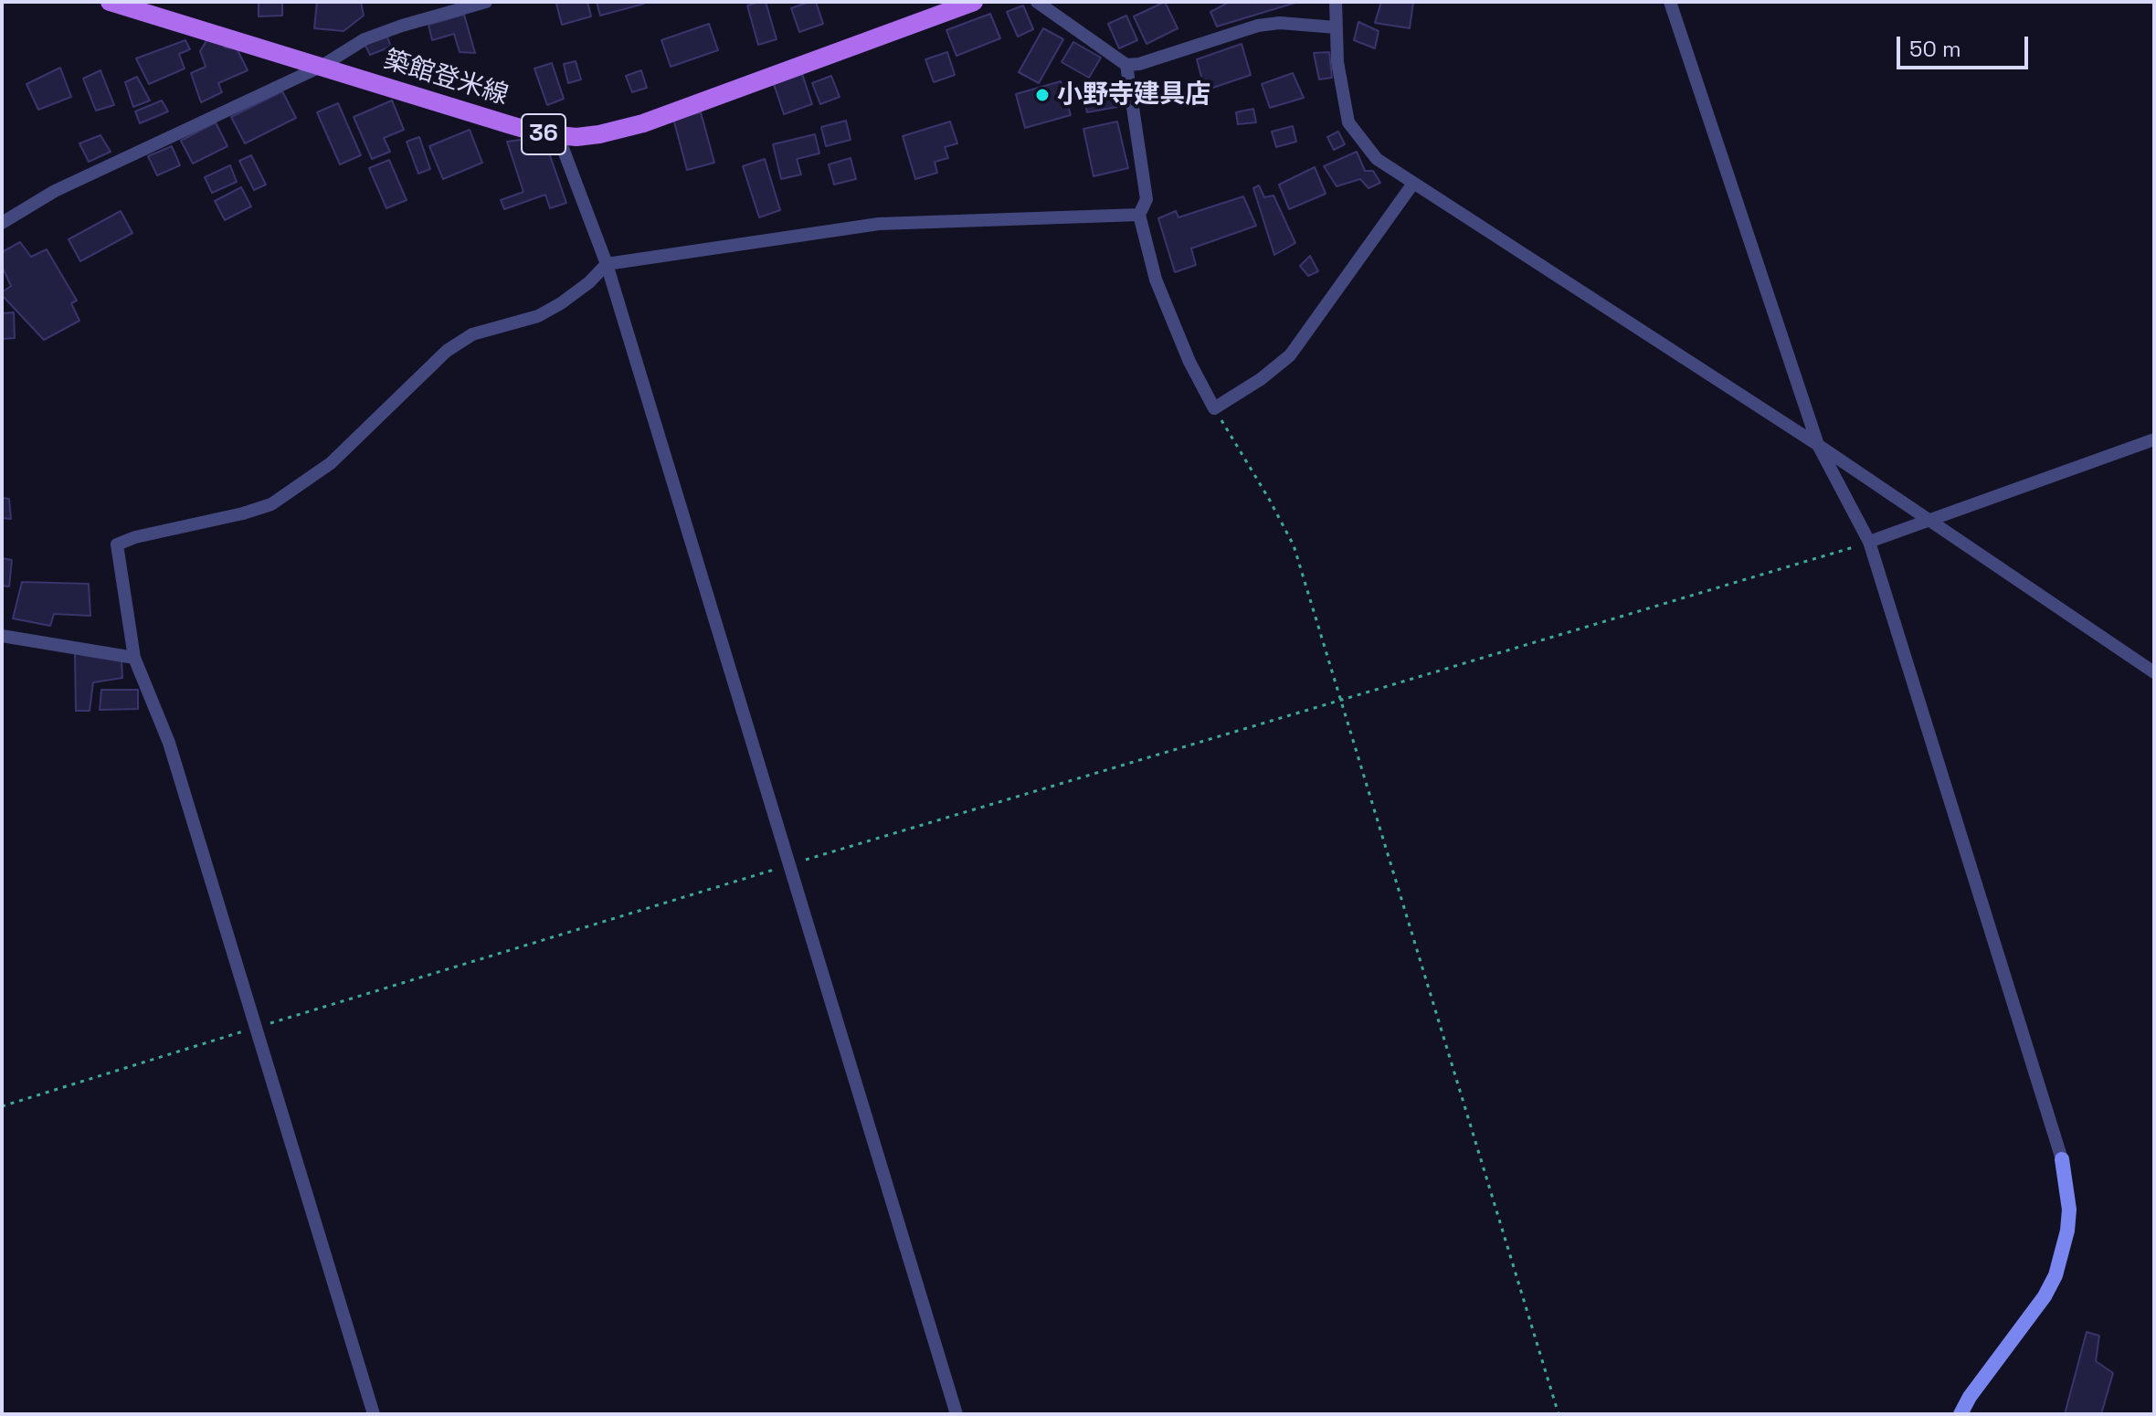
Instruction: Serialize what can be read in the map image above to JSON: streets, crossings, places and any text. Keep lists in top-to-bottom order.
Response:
{
  "streets": {
    "main road": ["築館登米線", "36"]
  },
  "places": ["小野寺建具店"],
  "scale_bar": "50 m"
}
